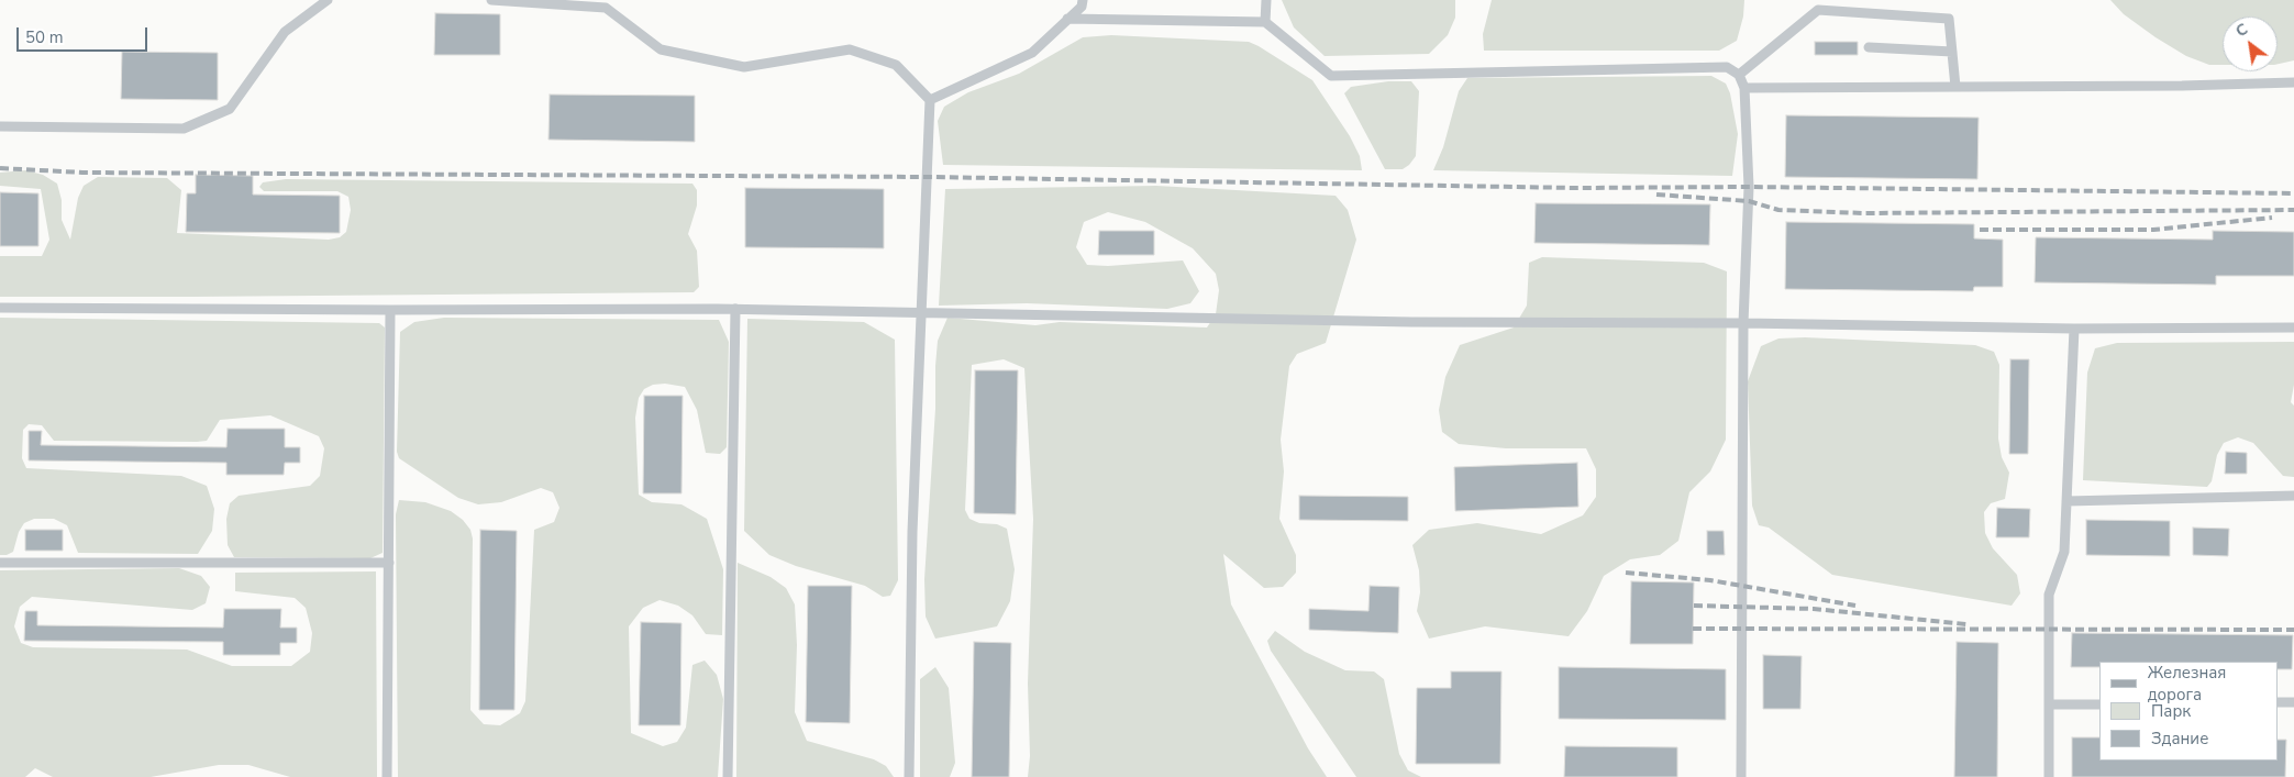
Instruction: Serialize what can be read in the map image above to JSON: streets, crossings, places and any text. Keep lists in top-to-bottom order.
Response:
{
  "legend": ["Железная дорога", "Парк", "Здание"],
  "scale_bar": "50 m",
  "north": "top left"
}
